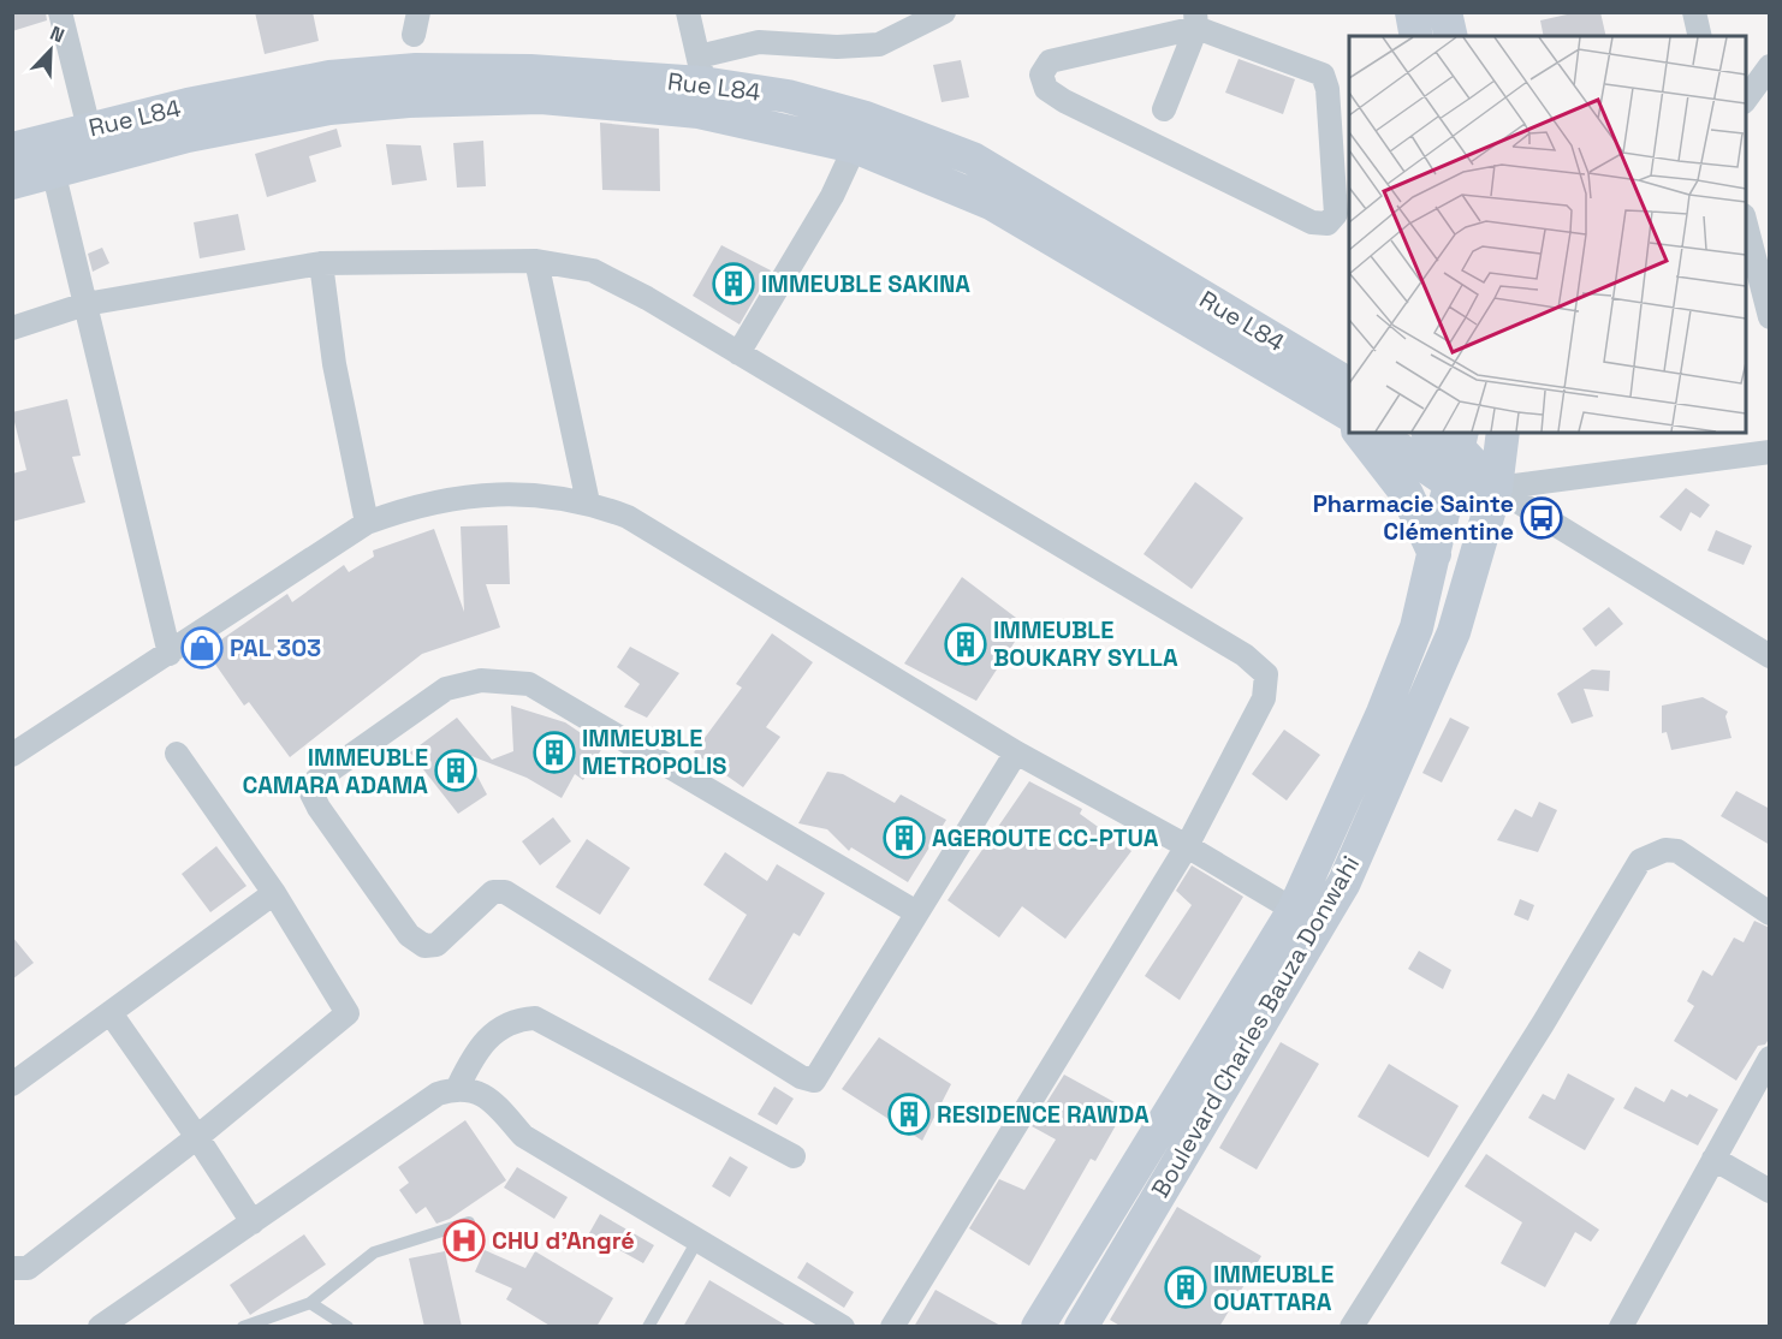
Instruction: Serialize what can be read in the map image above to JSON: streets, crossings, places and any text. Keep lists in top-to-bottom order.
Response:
{
  "streets": {
    "main road": ["Rue L84", "Boulevard Charles Bauza Donwahi"]
  },
  "places": {
    "building": [
      "IMMEUBLE SAKINA",
      "IMMEUBLE BOUKARY SYLLA",
      "IMMEUBLE METROPOLIS",
      "IMMEUBLE CAMARA ADAMA",
      "AGEROUTE CC-PTUA",
      "RESIDENCE RAWDA",
      "IMMEUBLE OUATTARA"
    ],
    "bus stop": ["Pharmacie Sainte Clémentine"],
    "shop": ["PAL 303"],
    "hospital": ["CHU d'Angré"]
  },
  "north": "top right"
}
